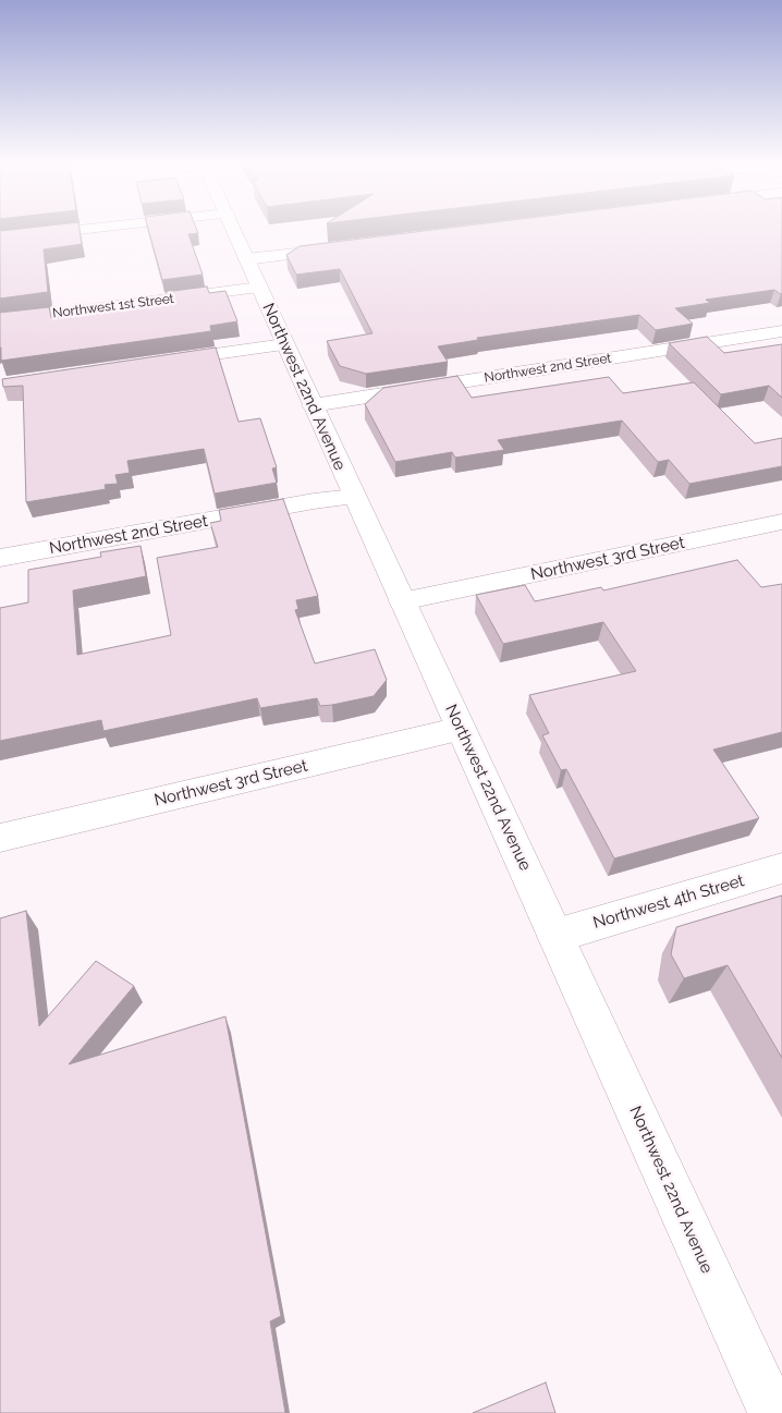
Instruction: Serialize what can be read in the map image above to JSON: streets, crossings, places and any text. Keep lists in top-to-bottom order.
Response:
{
  "streets": {
    "street": [
      "Northwest 1st Street",
      "Northwest 2nd Street",
      "Northwest 22nd Avenue",
      "Northwest 3rd Street",
      "Northwest 4th Street"
    ]
  },
  "crossings": [
    ["Northwest 1st Street", "Northwest 22nd Avenue"],
    ["Northwest 2nd Street", "Northwest 22nd Avenue"],
    ["Northwest 22nd Avenue", "Northwest 3rd Street"],
    ["Northwest 22nd Avenue", "Northwest 4th Street"]
  ]
}
